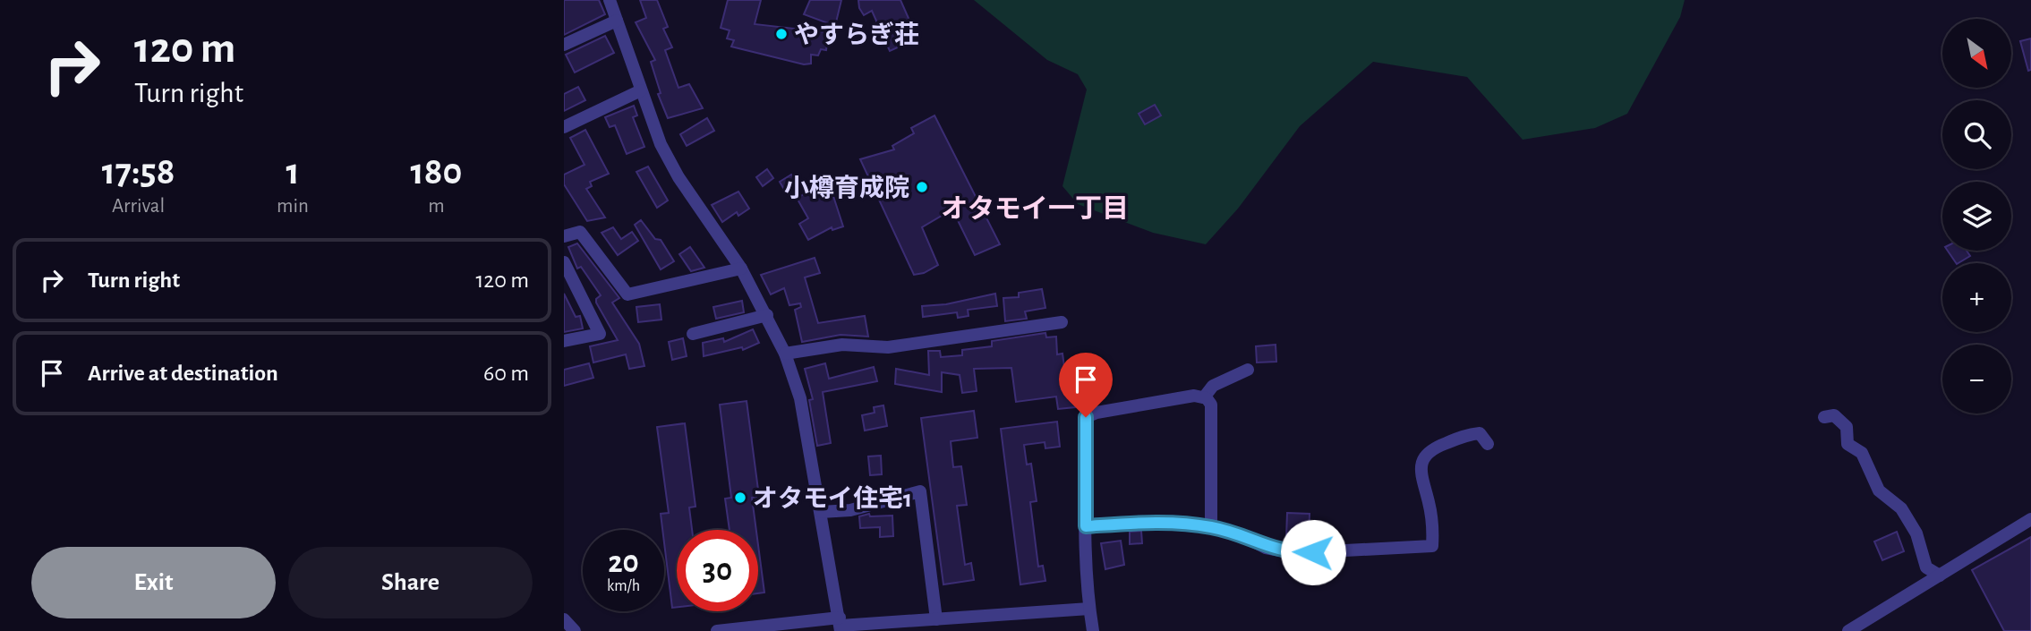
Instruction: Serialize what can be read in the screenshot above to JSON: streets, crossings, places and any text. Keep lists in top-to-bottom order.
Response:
{
  "districts": ["オタモイ一丁目"],
  "places": ["やすらぎ荘", "小樽育成院", "オタモイ住宅1"],
  "north": "bottom right",
  "page": {
    "turn": ["120 m", "Turn right"],
    "map_buttons": ["+", "−"],
    "eta": [
      "17:58",
      "Arrival",
      "1",
      "min",
      "180",
      "m"
    ],
    "list": [
      {
        "name": "Turn right",
        "value": "120 m"
      },
      {
        "name": "Arrive at destination",
        "value": "60 m"
      }
    ],
    "speed": "20 km/h",
    "limit": "30",
    "buttons": ["Exit", "Share"]
  }
}
